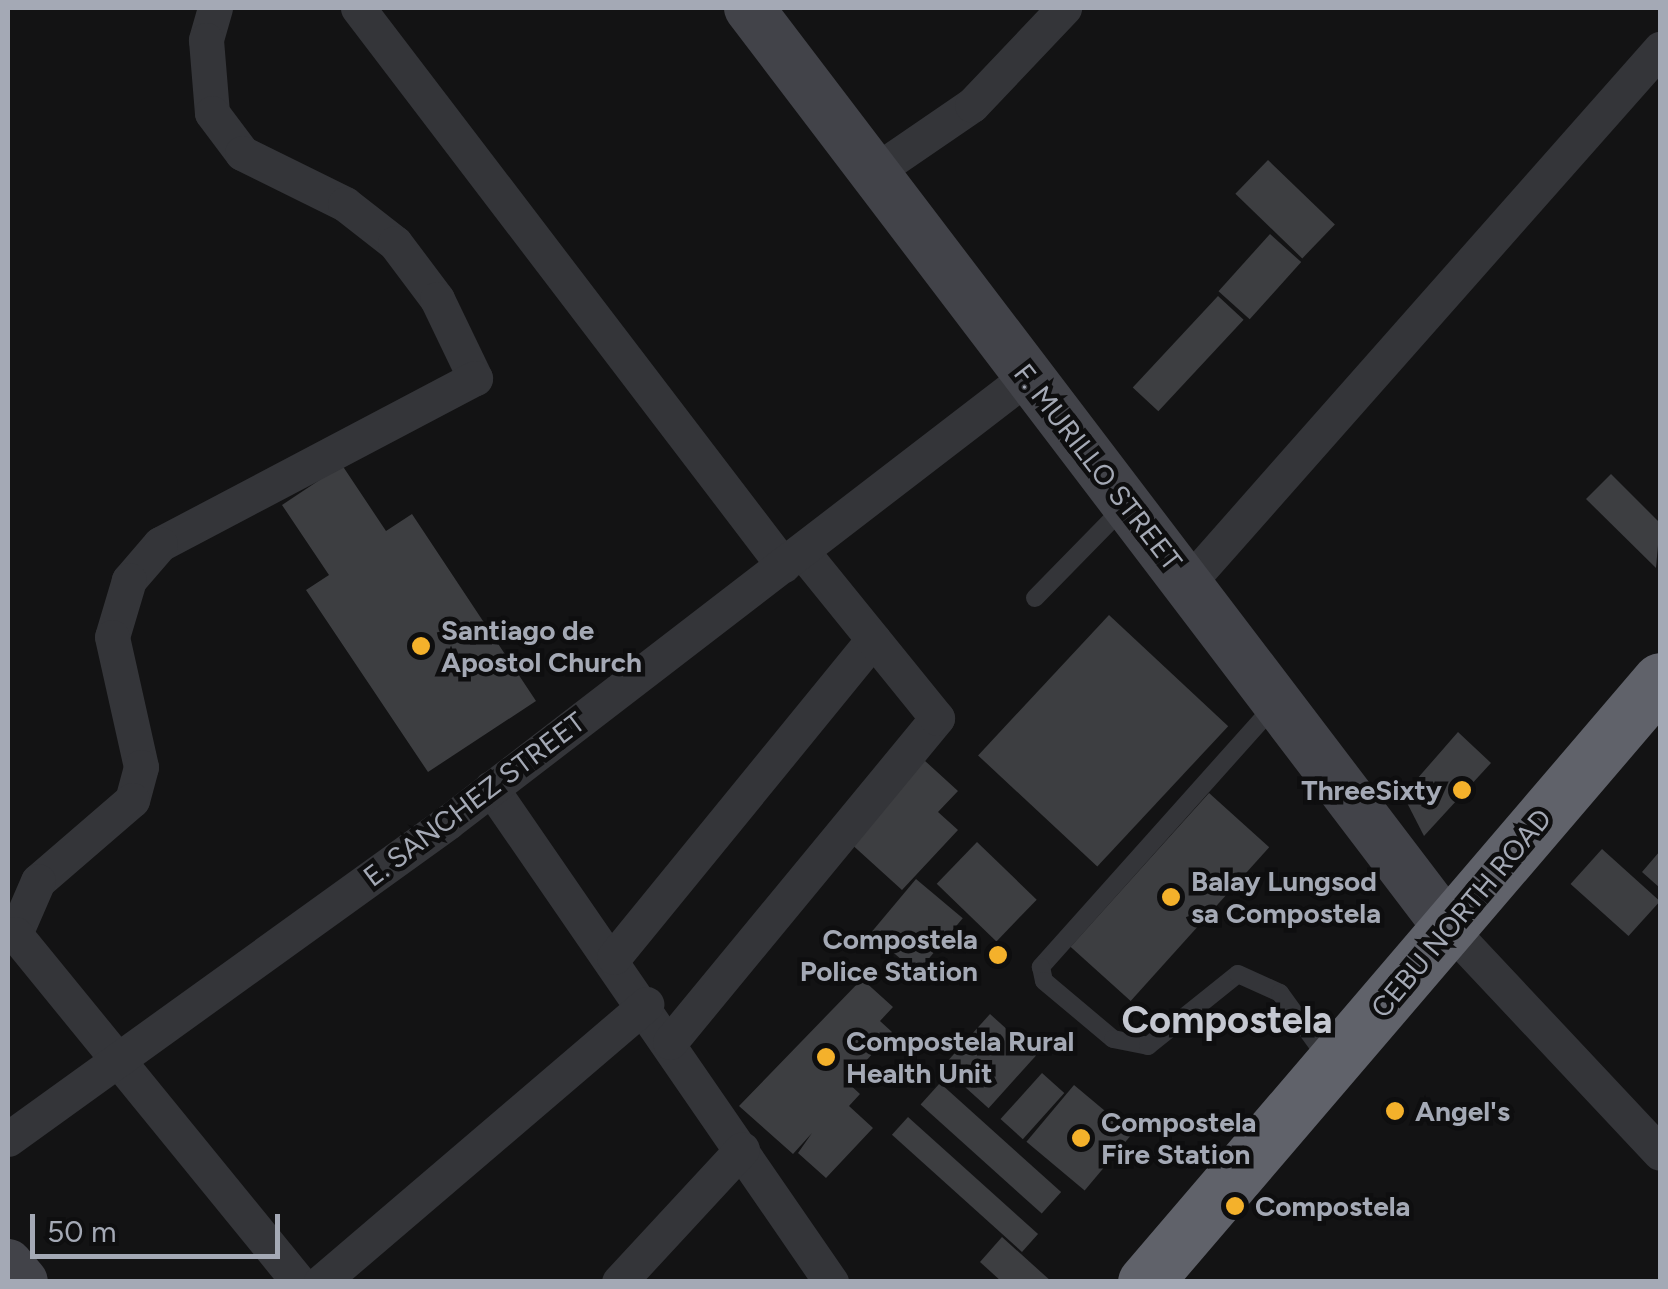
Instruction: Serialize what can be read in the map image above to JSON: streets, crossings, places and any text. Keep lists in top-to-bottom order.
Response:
{
  "streets": {
    "highway": ["CEBU NORTH ROAD"],
    "street": ["F. MURILLO STREET", "E. SANCHEZ STREET"]
  },
  "crossings": [
    ["F. MURILLO STREET", "E. SANCHEZ STREET"],
    ["F. MURILLO STREET", "CEBU NORTH ROAD"]
  ],
  "districts": ["Compostela"],
  "places": [
    "Santiago de Apostol Church",
    "ThreeSixty",
    "Balay Lungsod sa Compostela",
    "Compostela Police Station",
    "Compostela Rural Health Unit",
    "Angel's",
    "Compostela Fire Station",
    "Compostela"
  ],
  "scale_bar": "50 m"
}
